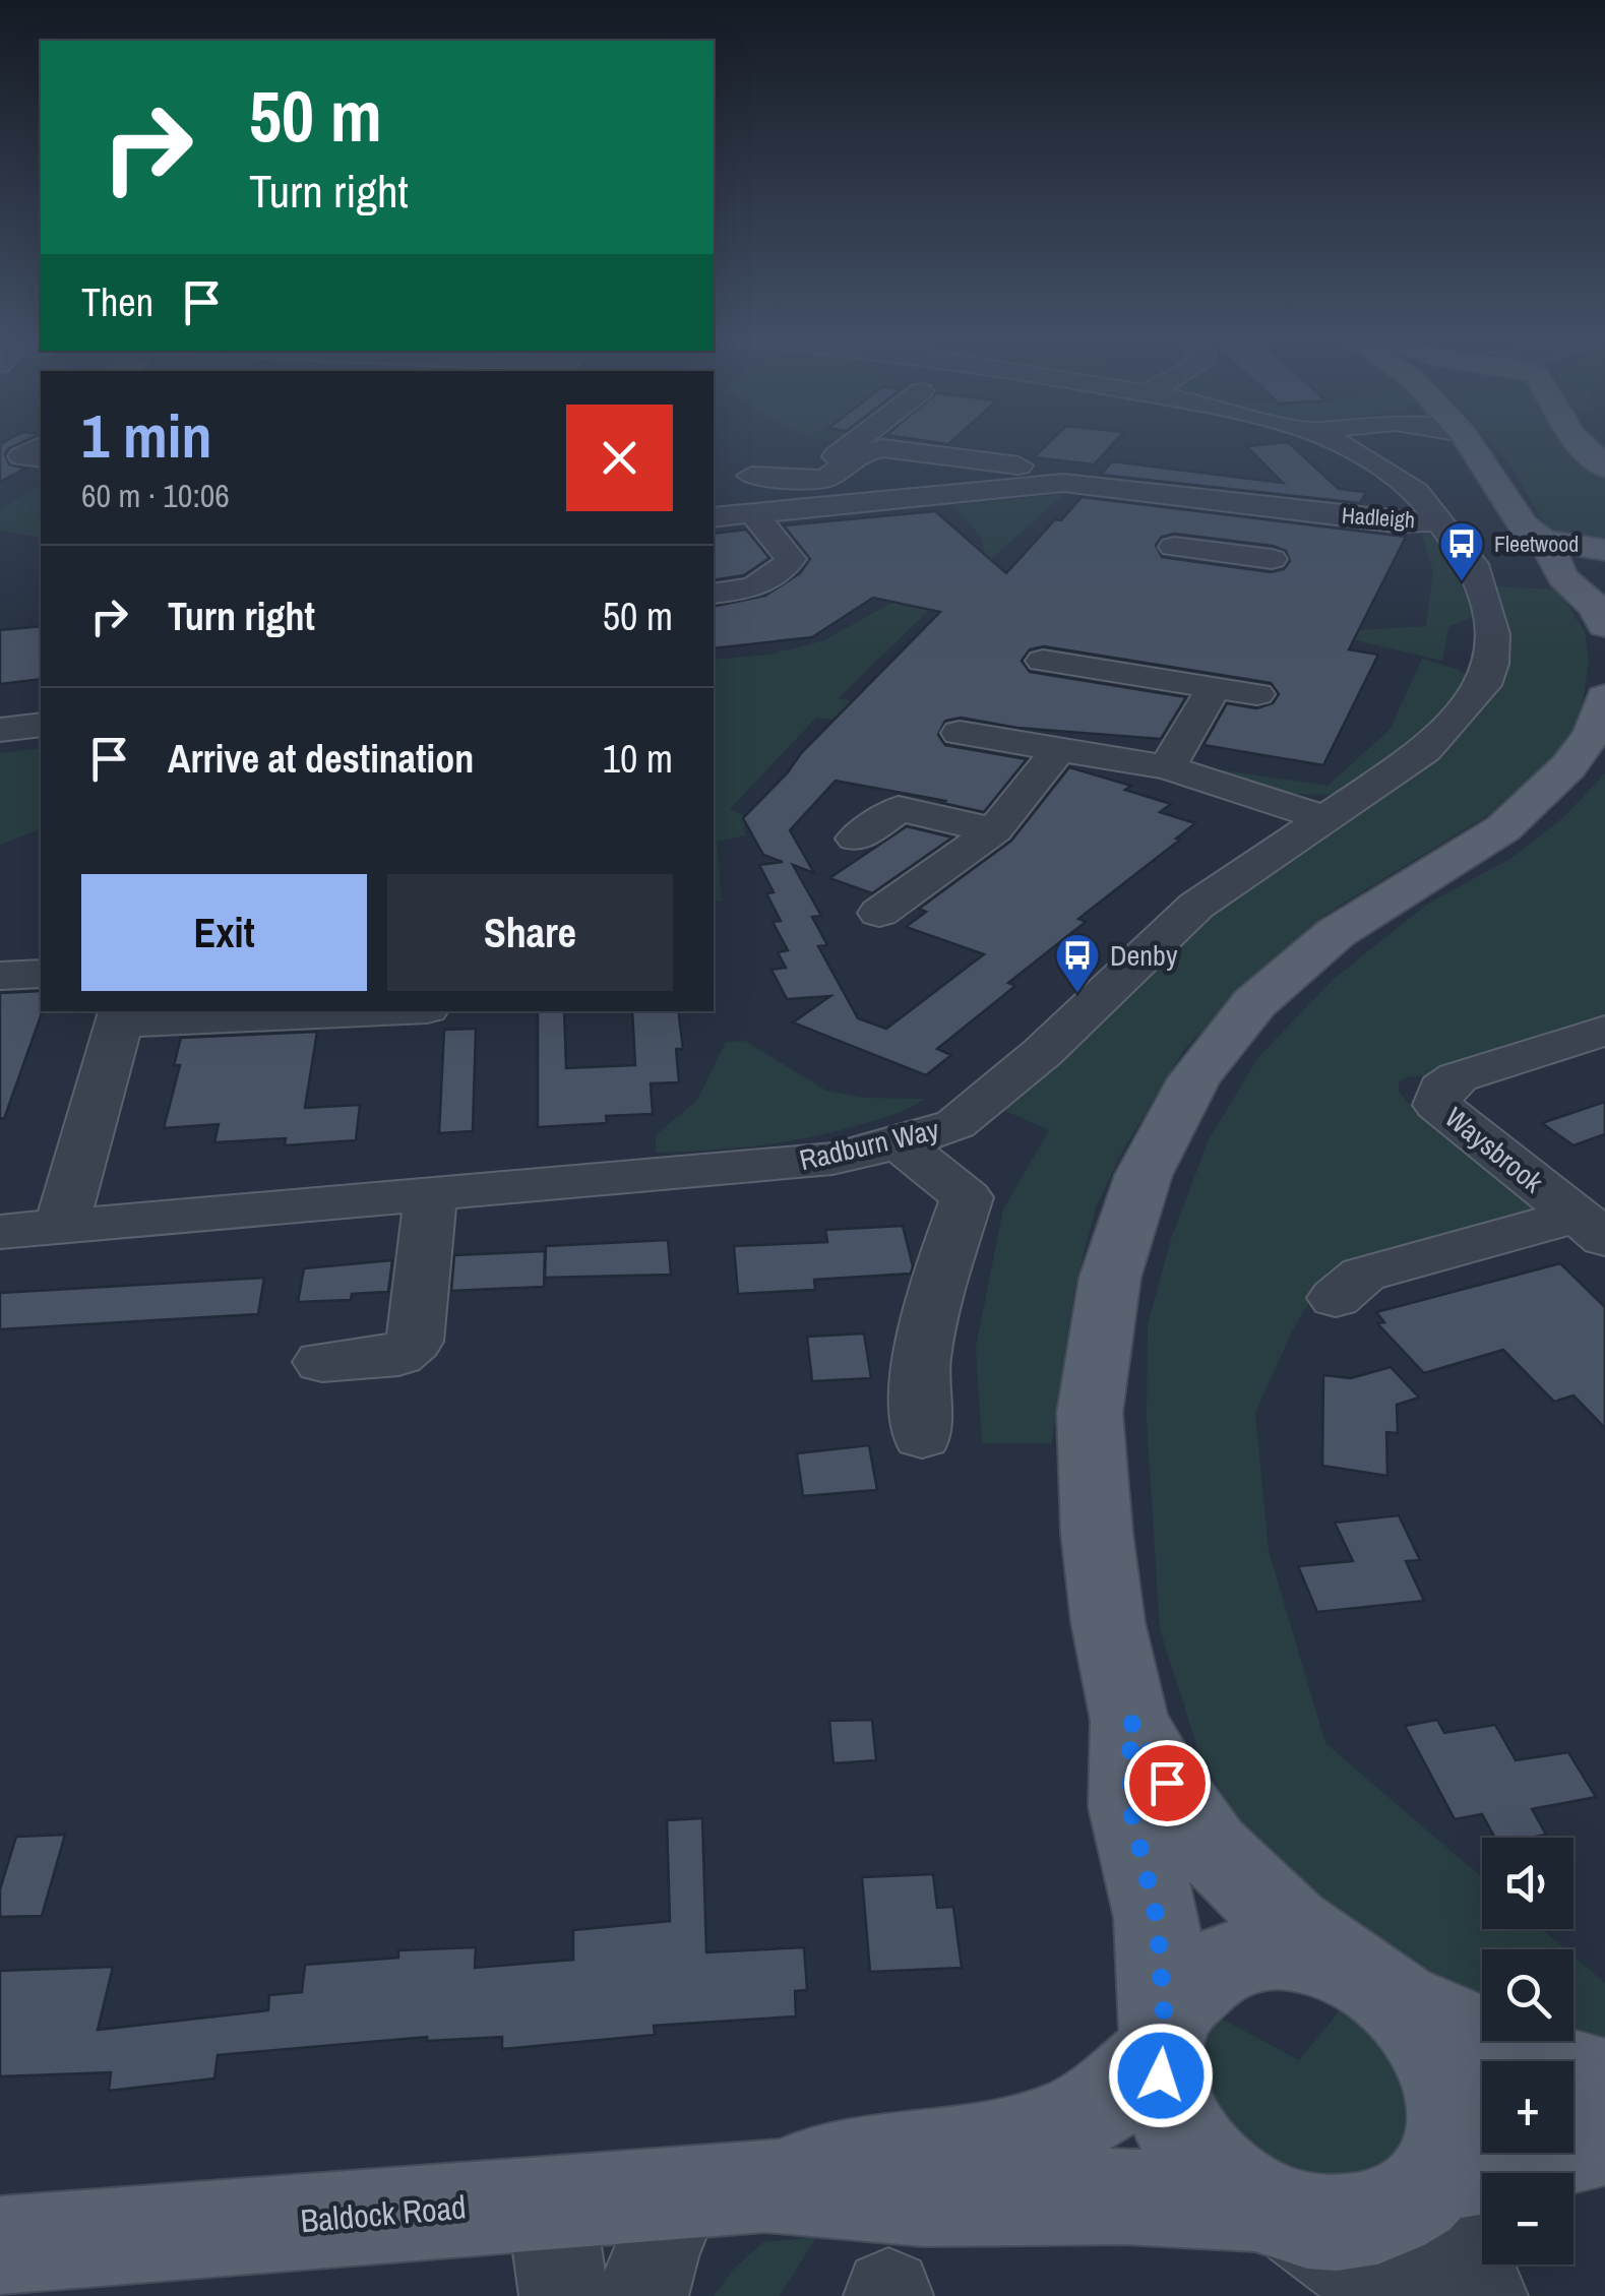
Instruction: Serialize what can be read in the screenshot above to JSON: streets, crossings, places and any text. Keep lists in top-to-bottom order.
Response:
{
  "streets": {
    "main road": ["Baldock Road"],
    "street": ["Hadleigh", "Radburn Way", "Waysbrook"]
  },
  "crossings": [
    ["Hadleigh", "Radburn Way"]
  ],
  "places": {
    "bus stop": ["Fleetwood", "Denby"]
  },
  "page": {
    "turn": ["50 m", "Turn right"],
    "then": "Then",
    "heading": ["1 min", "60 m · 10:06"],
    "list": [
      {
        "name": "Turn right",
        "value": "50 m"
      },
      {
        "name": "Arrive at destination",
        "value": "10 m"
      }
    ],
    "buttons": ["Exit", "Share"],
    "map_buttons": ["+", "−"]
  }
}
